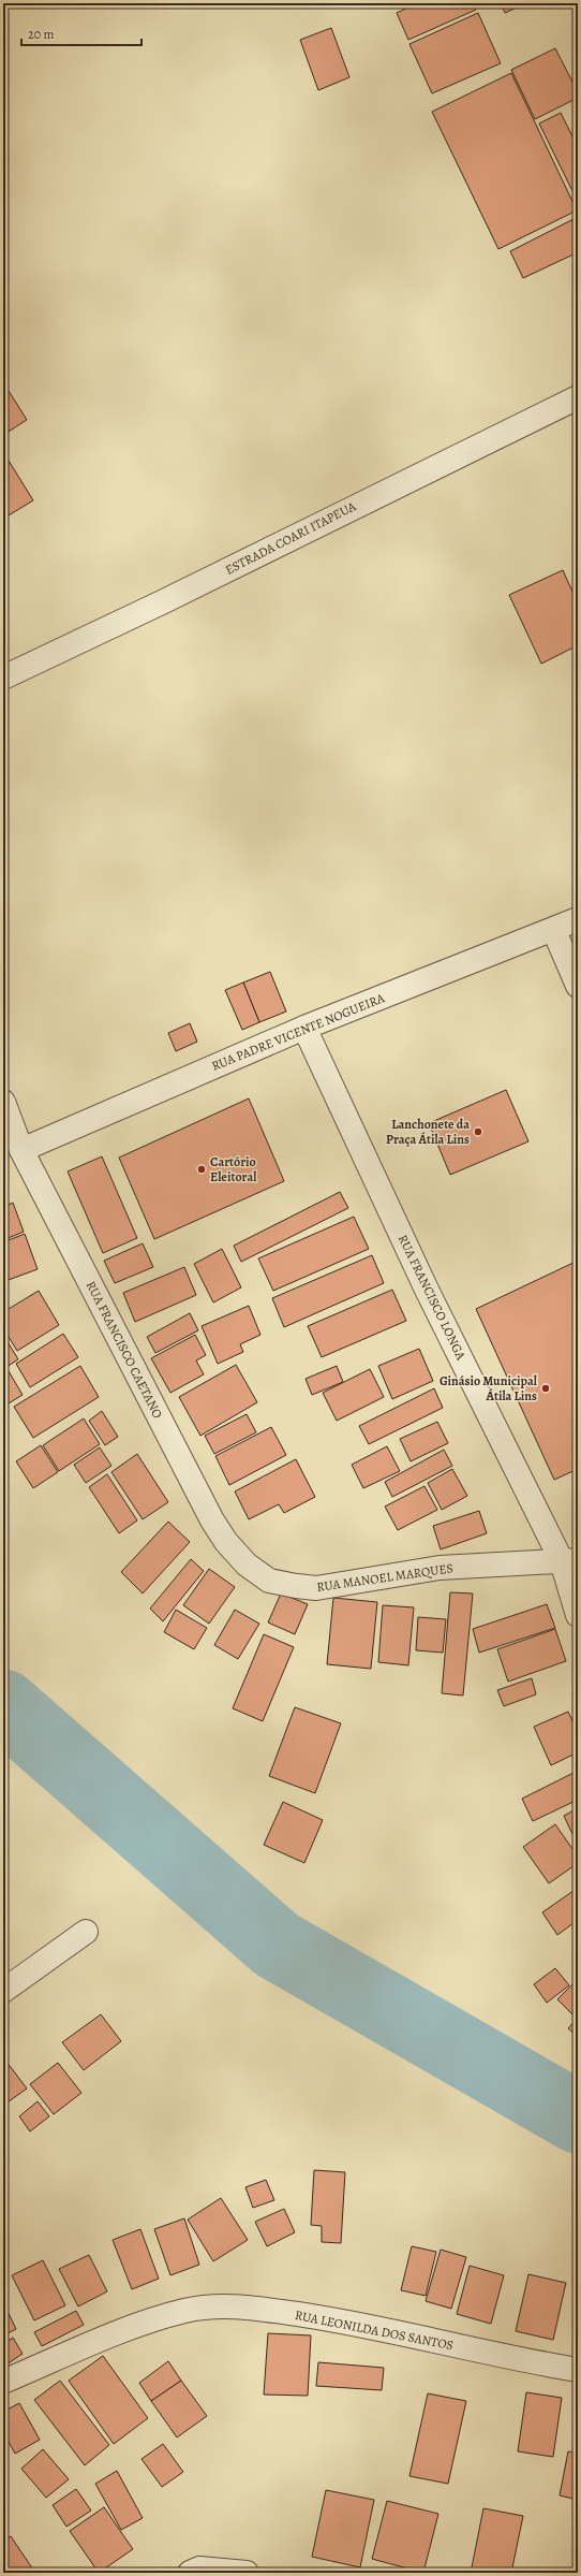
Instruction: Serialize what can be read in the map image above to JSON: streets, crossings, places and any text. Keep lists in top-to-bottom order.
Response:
{
  "streets": {
    "street": [
      "ESTRADA COARI ITAPEUA",
      "RUA PADRE VICENTE NOGUEIRA",
      "RUA FRANCISCO LONGA",
      "RUA FRANCISCO CAETANO",
      "RUA MANOEL MARQUES",
      "RUA LEONILDA DOS SANTOS"
    ]
  },
  "crossings": [
    ["RUA PADRE VICENTE NOGUEIRA", "RUA FRANCISCO LONGA"],
    ["RUA PADRE VICENTE NOGUEIRA", "RUA FRANCISCO CAETANO"],
    ["RUA FRANCISCO LONGA", "RUA MANOEL MARQUES"],
    ["RUA FRANCISCO CAETANO", "RUA MANOEL MARQUES"]
  ],
  "places": ["Lanchonete da Praça Átila Lins", "Cartório Eleitoral", "Ginásio Municipal Átila Lins"],
  "scale_bar": "20 m"
}
